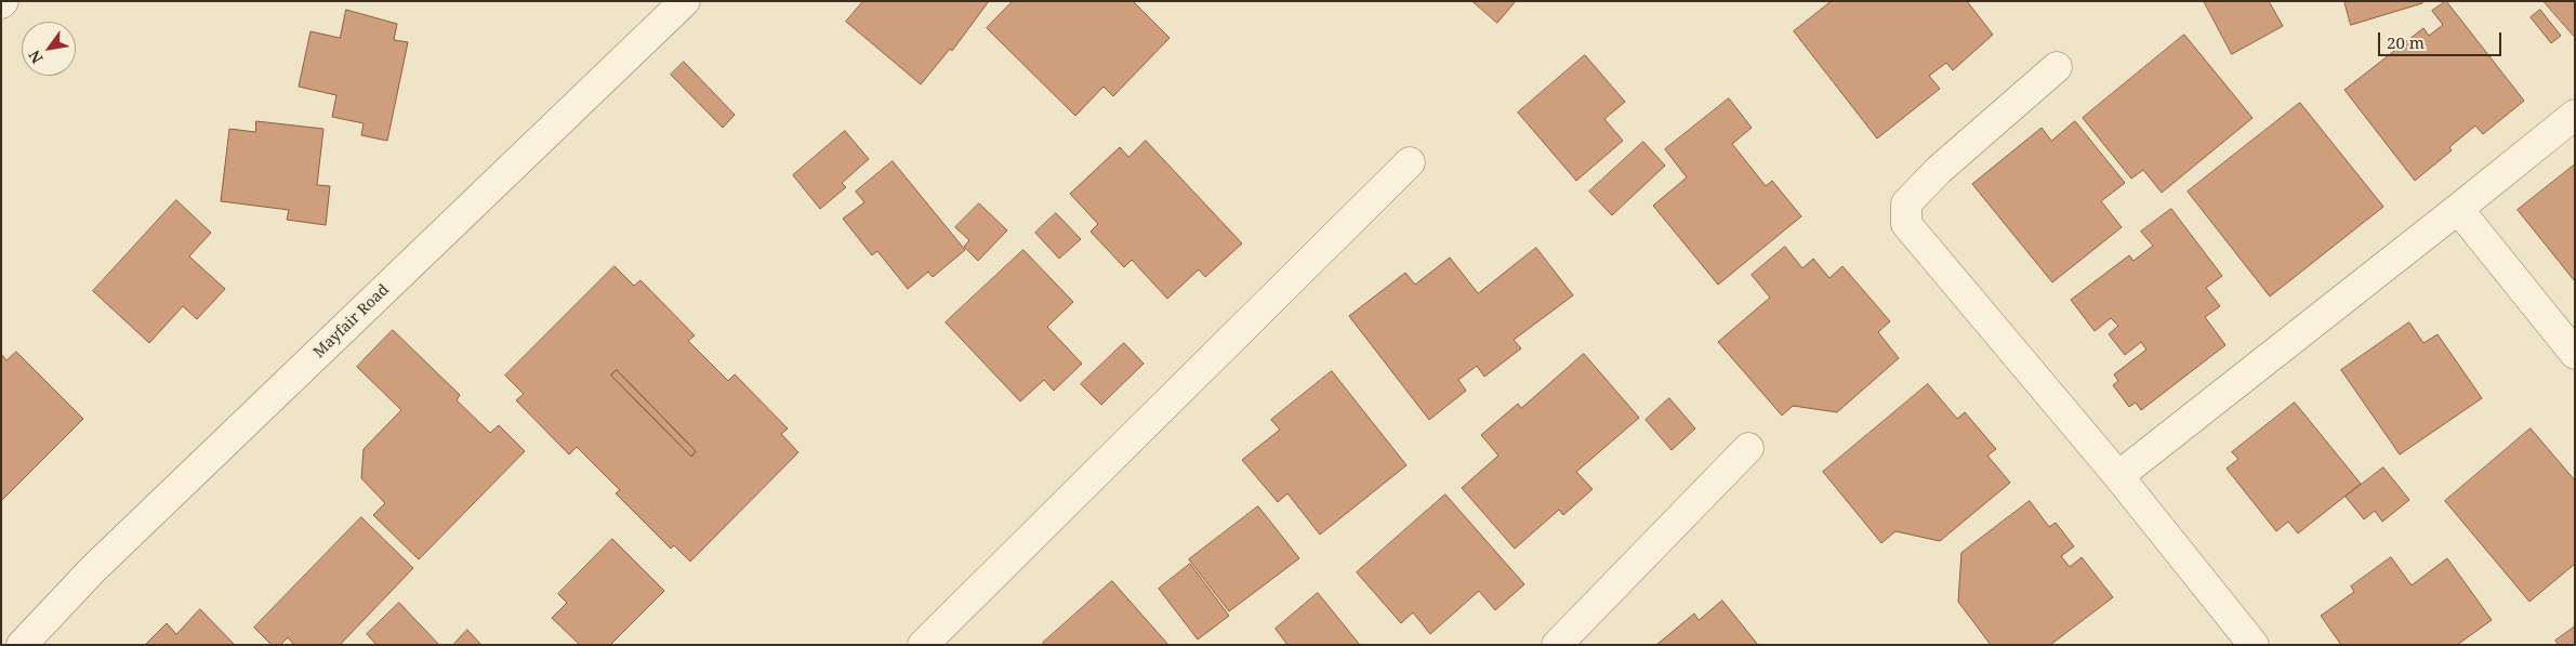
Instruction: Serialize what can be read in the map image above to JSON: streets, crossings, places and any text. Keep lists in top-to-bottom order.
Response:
{
  "streets": {
    "street": ["Mayfair Road"]
  },
  "scale_bar": "20 m",
  "north": "bottom left"
}
